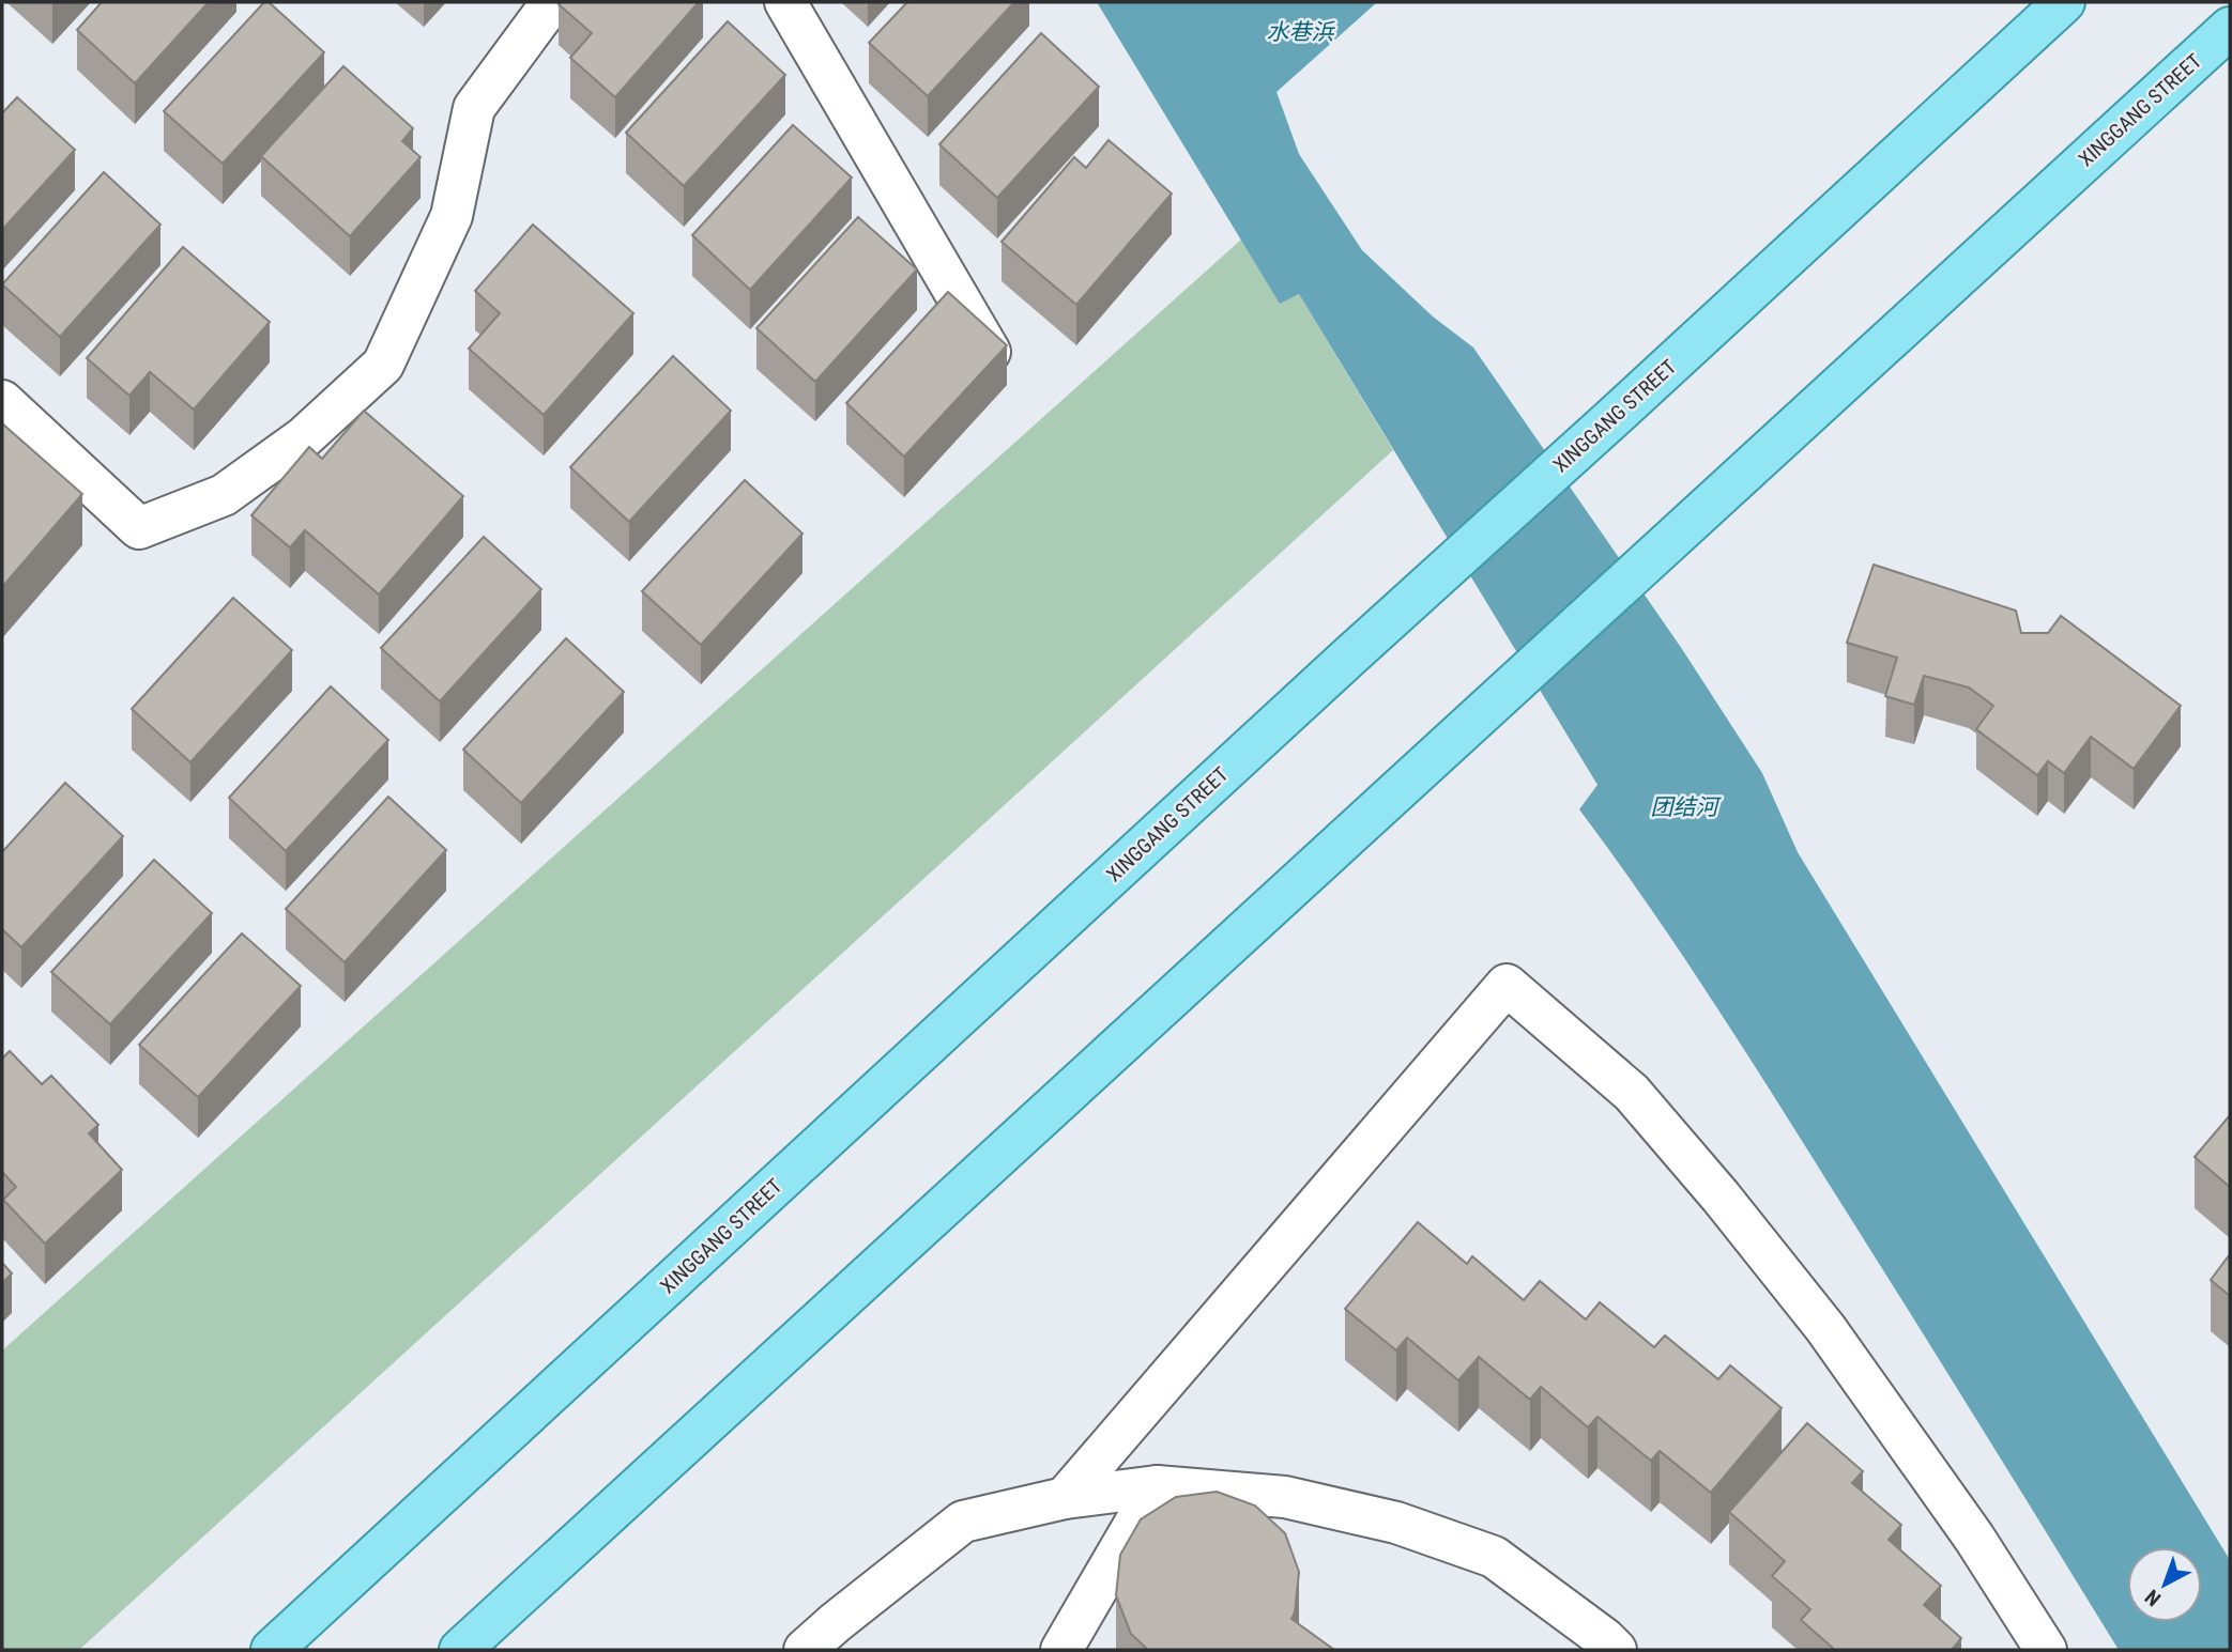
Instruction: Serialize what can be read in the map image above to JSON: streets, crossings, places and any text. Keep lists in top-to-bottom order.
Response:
{
  "streets": {
    "main road": ["XINGGANG STREET"]
  },
  "water": ["水巷浜", "团结河"],
  "north": "bottom left"
}
